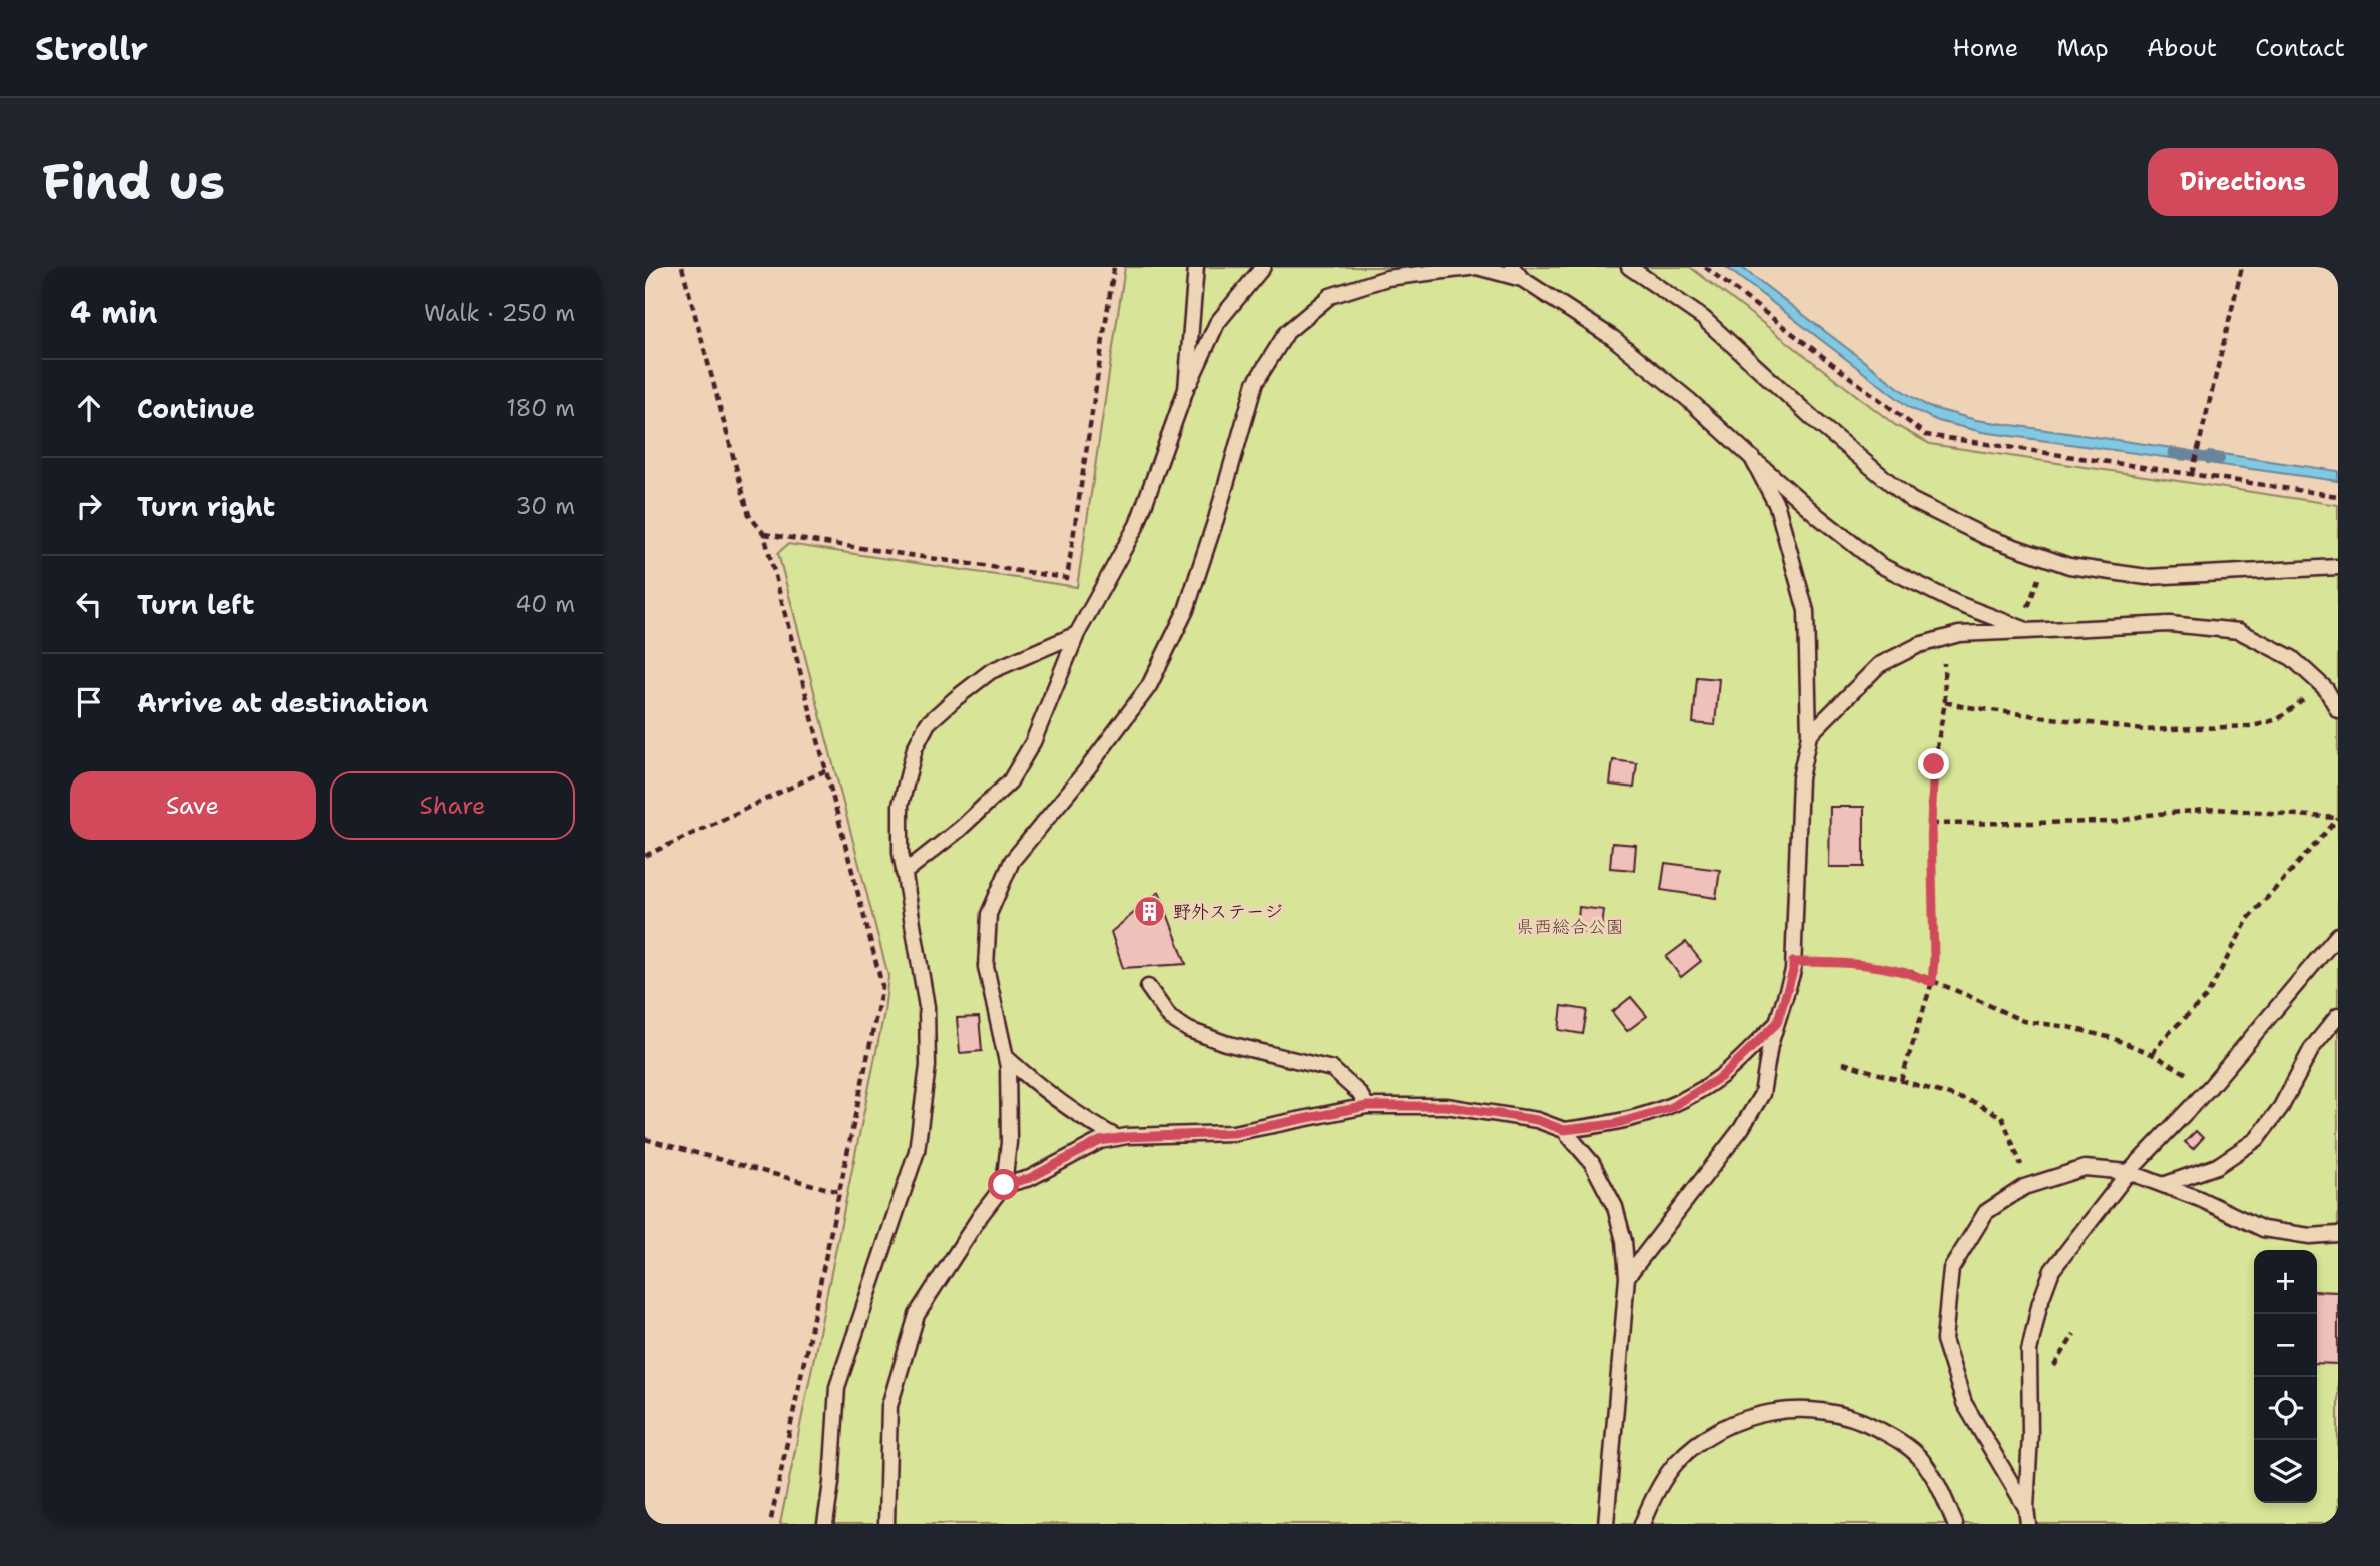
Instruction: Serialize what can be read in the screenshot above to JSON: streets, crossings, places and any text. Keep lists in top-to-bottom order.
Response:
{
  "parks": ["県西総合公園"],
  "places": {
    "building": ["野外ステージ"]
  },
  "page": {
    "header": "Strollr",
    "nav": [
      "Home",
      "Map",
      "About",
      "Contact"
    ],
    "buttons": [
      "Directions",
      ["Save", "Share"]
    ],
    "title": "Find us",
    "heading": ["4 min", "Walk · 250 m"],
    "list": [
      ["Continue", "180 m"],
      ["Turn right", "30 m"],
      ["Turn left", "40 m"],
      "Arrive at destination"
    ],
    "map_buttons": ["+", "−"]
  }
}
